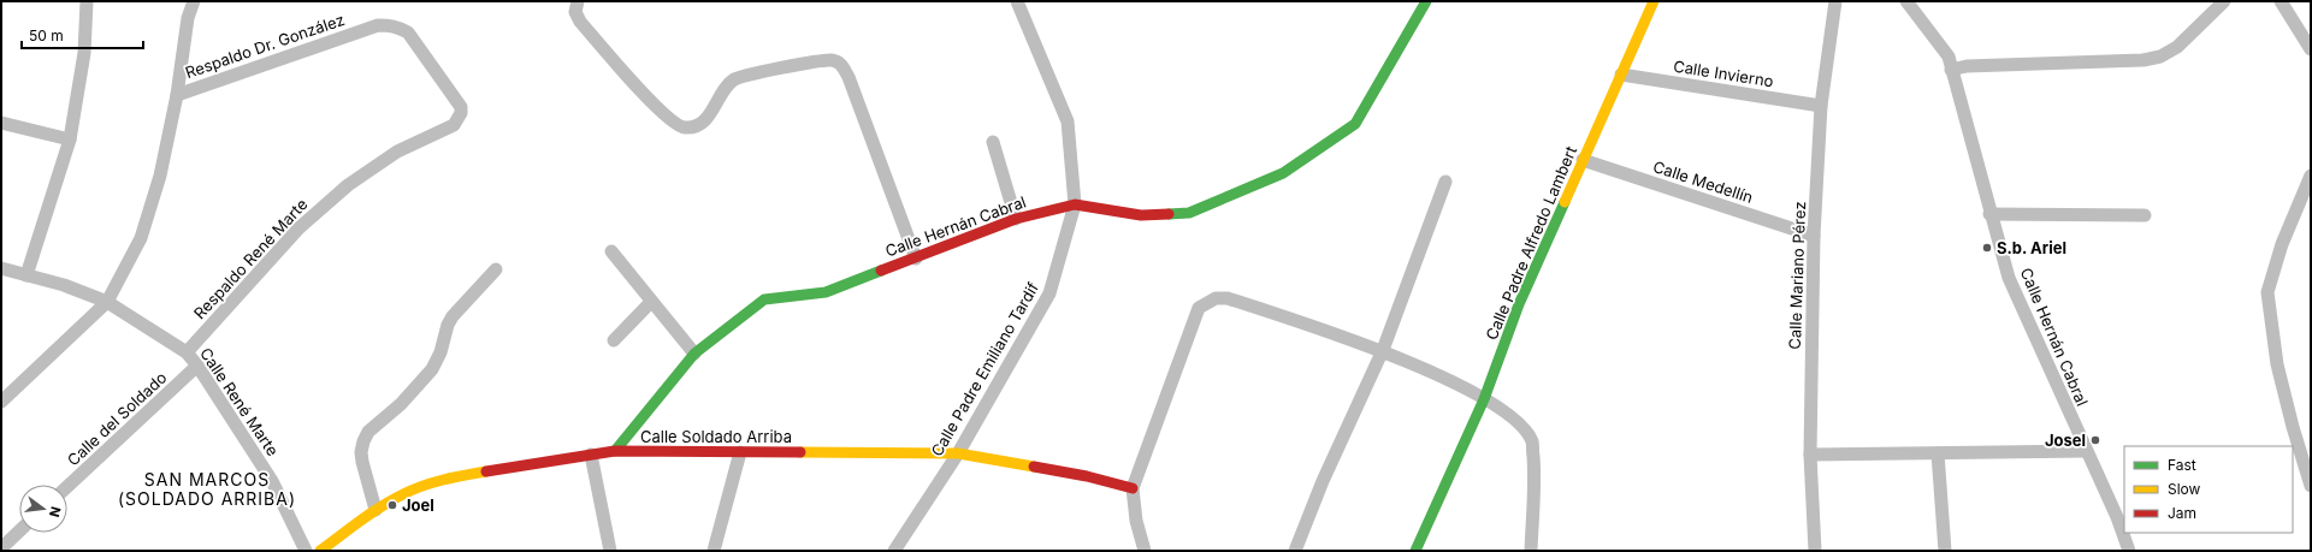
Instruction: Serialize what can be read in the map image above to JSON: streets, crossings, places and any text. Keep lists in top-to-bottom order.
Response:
{
  "streets": {
    "street": [
      "Respaldo Dr. González",
      "Calle Invierno",
      "Calle Medellín",
      "Calle Hernán Cabral",
      "Calle Padre Alfredo Lambert",
      "Respaldo René Marte",
      "Calle Mariano Pérez",
      "Calle Padre Emiliano Tardif",
      "Calle René Marte",
      "Calle del Soldado",
      "Calle Soldado Arriba"
    ]
  },
  "crossings": [
    ["Respaldo Dr. González", "Respaldo René Marte"],
    ["Calle Invierno", "Calle Padre Alfredo Lambert"],
    ["Calle Invierno", "Calle Mariano Pérez"],
    ["Calle Medellín", "Calle Padre Alfredo Lambert"],
    ["Calle Medellín", "Calle Mariano Pérez"],
    ["Calle Hernán Cabral", "Calle Padre Emiliano Tardif"],
    ["Calle Hernán Cabral", "Calle Soldado Arriba"],
    ["Respaldo René Marte", "Calle René Marte"],
    ["Calle Padre Emiliano Tardif", "Calle Soldado Arriba"],
    ["Calle René Marte", "Calle del Soldado"]
  ],
  "districts": ["SAN MARCOS (SOLDADO ARRIBA)"],
  "places": ["S.b. Ariel", "Josel", "Joel"],
  "legend": ["Fast", "Slow", "Jam"],
  "scale_bar": "50 m",
  "north": "right"
}
